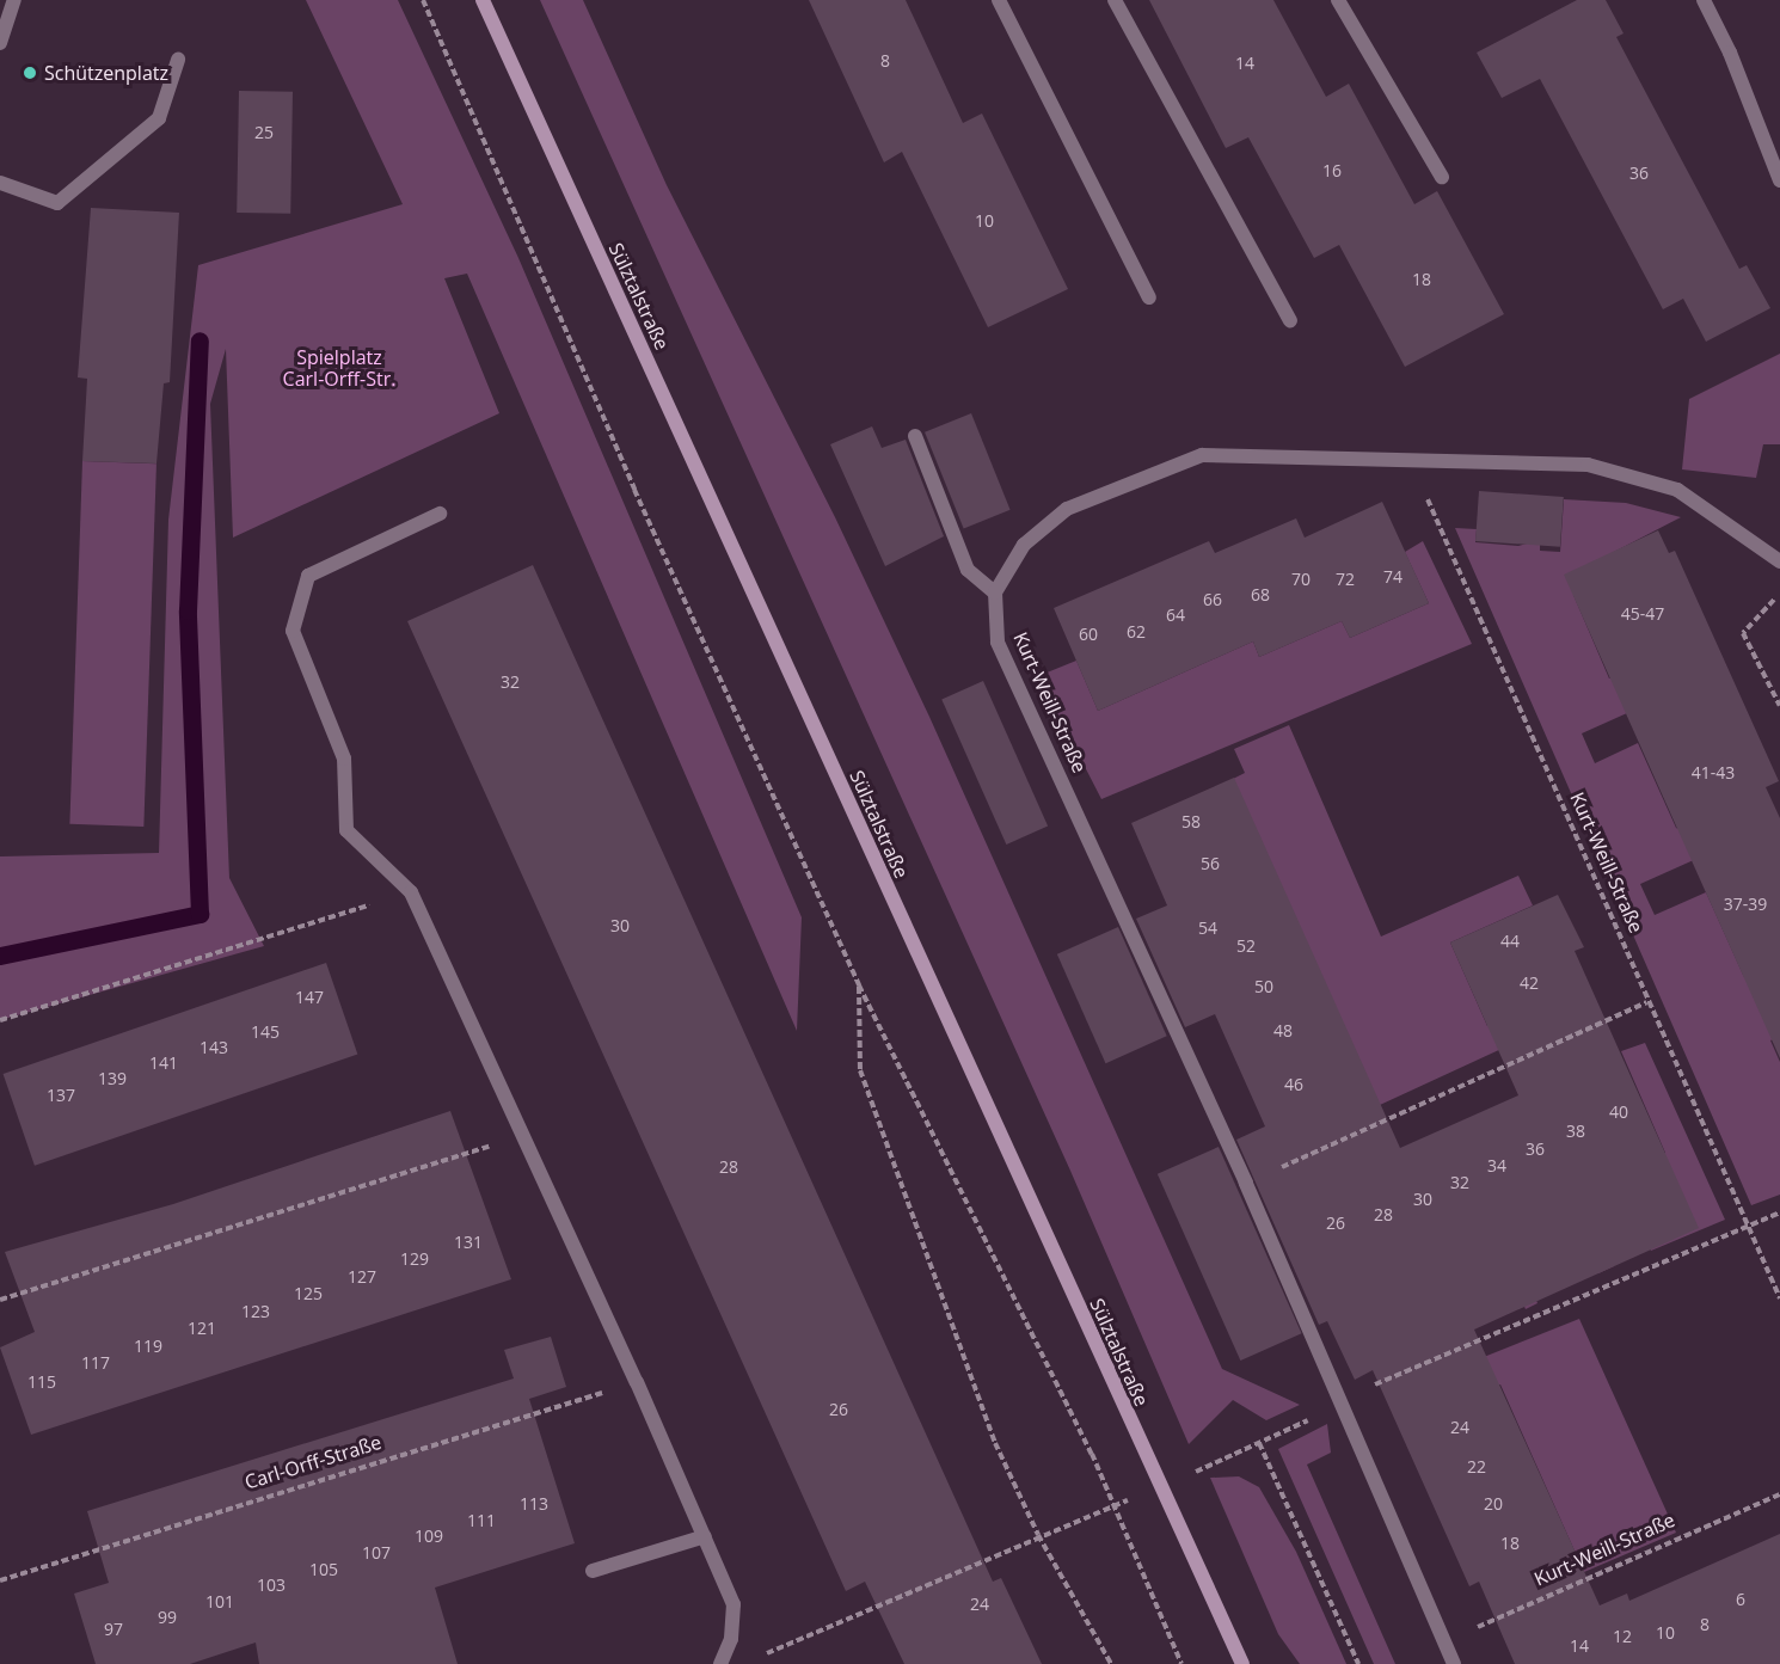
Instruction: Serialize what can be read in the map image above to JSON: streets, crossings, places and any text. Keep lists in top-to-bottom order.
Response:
{
  "streets": {
    "main road": ["Sülztalstraße"],
    "street": ["Kurt-Weill-Straße"],
    "path": ["Carl-Orff-Straße"]
  },
  "parks": ["Spielplatz Carl-Orff-Str."],
  "places": ["Schützenplatz"],
  "house_numbers": [
    "8",
    "14",
    "25",
    "16",
    "36",
    "10",
    "18",
    "74",
    "70",
    "72",
    "68",
    "66",
    "45-47",
    "64",
    "62",
    "60",
    "32",
    "41-43",
    "58",
    "56",
    "37-39",
    "30",
    "54",
    "44",
    "52",
    "42",
    "50",
    "147",
    "48",
    "145",
    "143",
    "141",
    "139",
    "46",
    "137",
    "40",
    "38",
    "36",
    "34",
    "28",
    "32",
    "30",
    "28",
    "26",
    "131",
    "129",
    "127",
    "125",
    "123",
    "121",
    "119",
    "117",
    "115",
    "26",
    "24",
    "22",
    "113",
    "20",
    "111",
    "109",
    "18",
    "107",
    "105",
    "103",
    "6",
    "101",
    "24",
    "99",
    "8",
    "97",
    "10",
    "12",
    "14"
  ]
}
